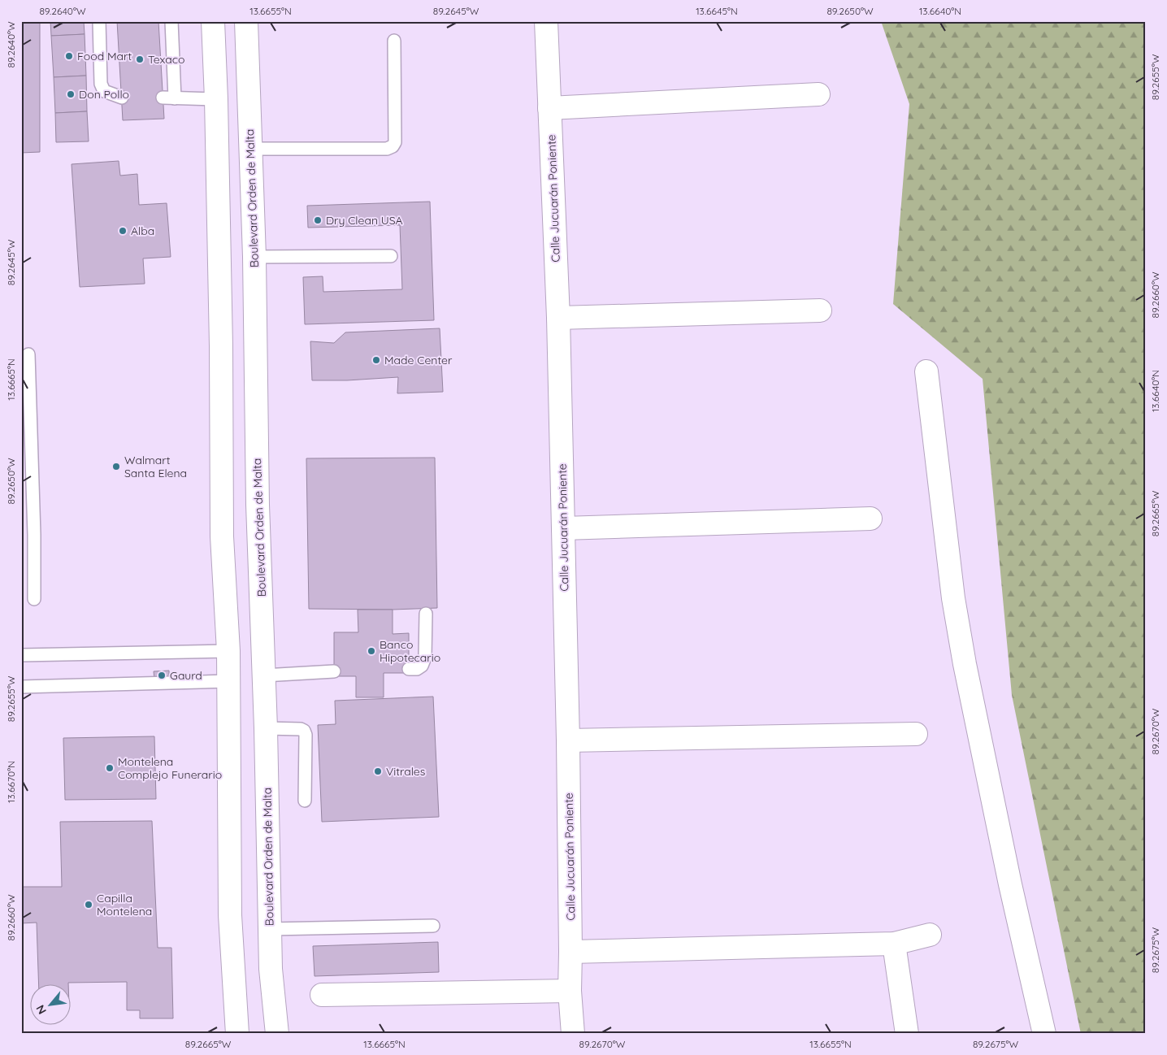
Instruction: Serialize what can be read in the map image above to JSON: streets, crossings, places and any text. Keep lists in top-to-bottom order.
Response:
{
  "streets": {
    "main road": ["Boulevard Orden de Malta", "Calle Jucuarán Poniente"]
  },
  "places": [
    "Food Mart",
    "Texaco",
    "Don Pollo",
    "Dry Clean USA",
    "Alba",
    "Made Center",
    "Walmart Santa Elena",
    "Banco Hipotecario",
    "Gaurd",
    "Montelena Complejo Funerario",
    "Vitrales",
    "Capilla Montelena"
  ],
  "north": "bottom left",
  "coordinates": [
    "89.2640°W",
    "13.6655°N",
    "89.2645°W",
    "13.6645°N",
    "89.2650°W",
    "13.6640°N",
    "89.2655°W",
    "89.2660°W",
    "13.6665°N",
    "89.2665°W",
    "89.2670°W",
    "13.6670°N",
    "89.2675°W"
  ]
}
